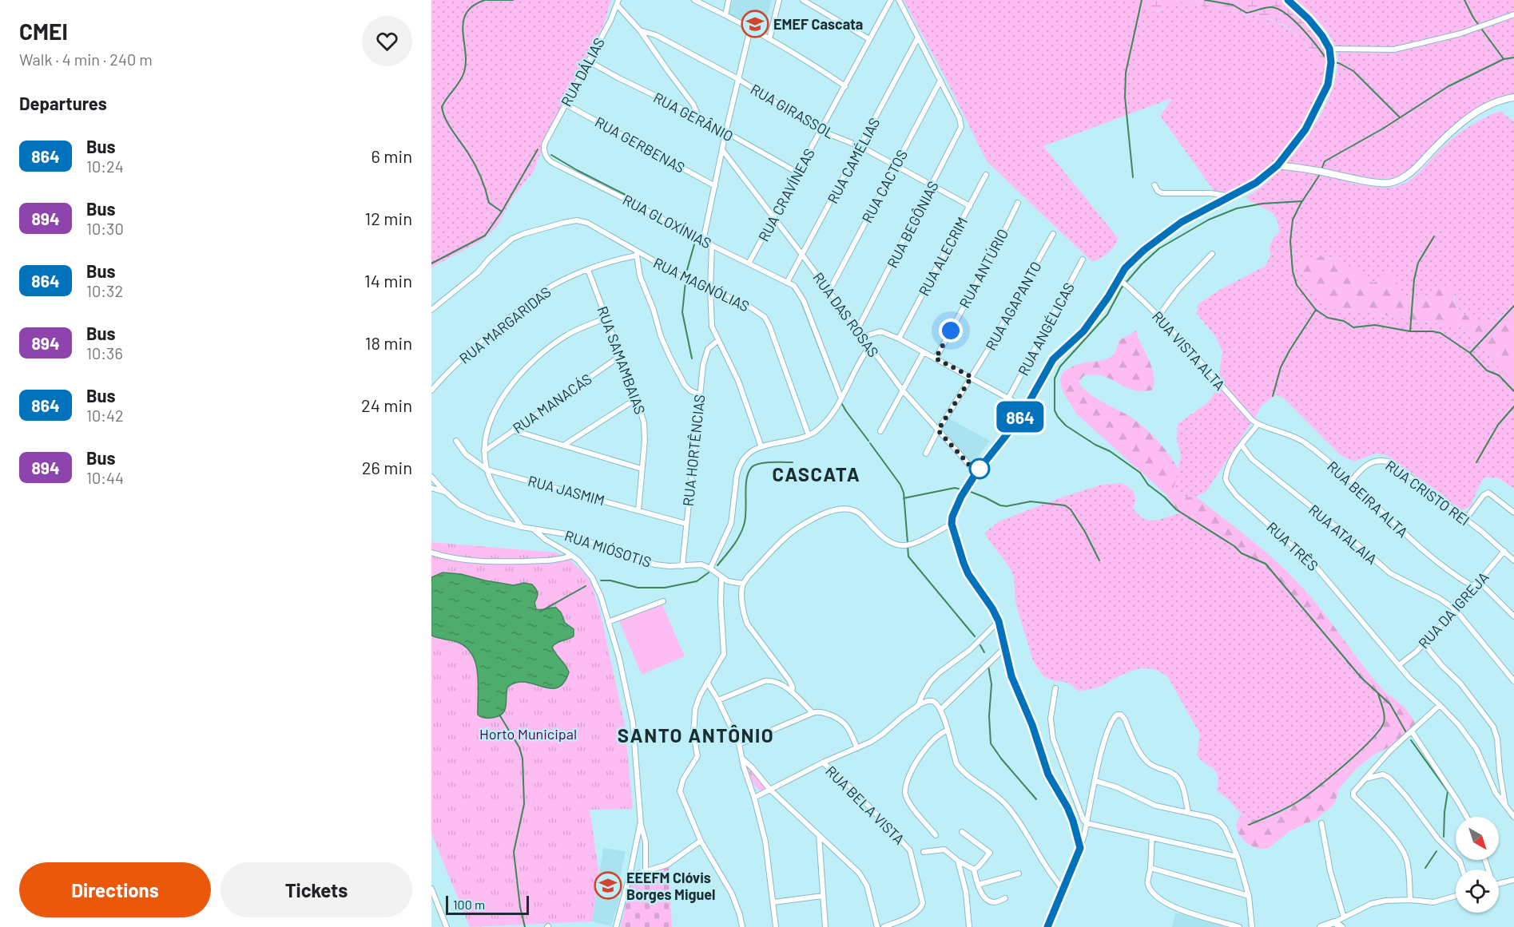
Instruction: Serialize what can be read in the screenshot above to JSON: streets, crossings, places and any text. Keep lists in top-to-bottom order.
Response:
{
  "streets": {
    "street": [
      "RUA DÁLIAS",
      "RUA GIRASSOL",
      "RUA GERÂNIO",
      "RUA GERBENAS",
      "RUA CAMÉLIAS",
      "RUA CACTOS",
      "RUA CRAVÍNEAS",
      "RUA GLOXÍNIAS",
      "RUA BEGÔNIAS",
      "RUA ALECRIM",
      "RUA ANTÚRIO",
      "RUA MAGNÓLIAS",
      "RUA AGAPANTO",
      "RUA DAS ROSAS",
      "RUA MARGARIDAS",
      "RUA ANGÉLICAS",
      "RUA VISTA ALTA",
      "RUA SAMAMBAIAS",
      "RUA MANACÁS",
      "RUA HORTÊNCIAS",
      "RUA JASMIM",
      "RUA CRISTO REI",
      "RUA BEIRA ALTA",
      "RUA ATALAIA",
      "RUA TRÊS",
      "RUA MIÓSOTIS",
      "RUA DA IGREJA",
      "RUA BELA VISTA"
    ]
  },
  "crossings": [
    ["RUA DÁLIAS", "RUA GERÂNIO"],
    ["RUA DÁLIAS", "RUA GERBENAS"],
    ["RUA DÁLIAS", "RUA GLOXÍNIAS"],
    ["RUA GIRASSOL", "RUA CAMÉLIAS"],
    ["RUA GIRASSOL", "RUA CACTOS"],
    ["RUA GIRASSOL", "RUA CRAVÍNEAS"],
    ["RUA GIRASSOL", "RUA BEGÔNIAS"],
    ["RUA GIRASSOL", "RUA ALECRIM"],
    ["RUA GERÂNIO", "RUA CRAVÍNEAS"],
    ["RUA CAMÉLIAS", "RUA GLOXÍNIAS"],
    ["RUA CAMÉLIAS", "RUA DAS ROSAS"],
    ["RUA CACTOS", "RUA BEGÔNIAS"],
    ["RUA CACTOS", "RUA DAS ROSAS"],
    ["RUA CRAVÍNEAS", "RUA GLOXÍNIAS"],
    ["RUA CRAVÍNEAS", "RUA DAS ROSAS"],
    ["RUA BEGÔNIAS", "RUA DAS ROSAS"],
    ["RUA MAGNÓLIAS", "RUA MARGARIDAS"],
    ["RUA AGAPANTO", "RUA DAS ROSAS"],
    ["RUA MARGARIDAS", "RUA SAMAMBAIAS"],
    ["RUA VISTA ALTA", "RUA BEIRA ALTA"],
    ["RUA VISTA ALTA", "RUA TRÊS"],
    ["RUA SAMAMBAIAS", "RUA MANACÁS"],
    ["RUA SAMAMBAIAS", "RUA JASMIM"],
    ["RUA HORTÊNCIAS", "RUA JASMIM"],
    ["RUA HORTÊNCIAS", "RUA MIÓSOTIS"],
    ["RUA CRISTO REI", "RUA BEIRA ALTA"],
    ["RUA CRISTO REI", "RUA DA IGREJA"],
    ["RUA BEIRA ALTA", "RUA TRÊS"],
    ["RUA BEIRA ALTA", "RUA DA IGREJA"],
    ["RUA ATALAIA", "RUA TRÊS"],
    ["RUA ATALAIA", "RUA DA IGREJA"],
    ["RUA TRÊS", "RUA DA IGREJA"]
  ],
  "districts": ["CASCATA", "SANTO ANTÔNIO"],
  "parks": ["Horto Municipal"],
  "places": {
    "school or university": ["EMEF Cascata", "EEEFM Clóvis Borges Miguel"]
  },
  "lines": ["bus line 864"],
  "scale_bar": "100 m",
  "north": "bottom right",
  "page": {
    "heading": [
      ["CMEI", "Walk · 4 min · 240 m"],
      "Departures"
    ],
    "on_map": "864",
    "list": [
      {
        "mark": "864",
        "name": "Bus",
        "note": "10:24",
        "value": "6 min"
      },
      {
        "mark": "894",
        "name": "Bus",
        "note": "10:30",
        "value": "12 min"
      },
      {
        "mark": "864",
        "name": "Bus",
        "note": "10:32",
        "value": "14 min"
      },
      {
        "mark": "894",
        "name": "Bus",
        "note": "10:36",
        "value": "18 min"
      },
      {
        "mark": "864",
        "name": "Bus",
        "note": "10:42",
        "value": "24 min"
      },
      {
        "mark": "894",
        "name": "Bus",
        "note": "10:44",
        "value": "26 min"
      }
    ],
    "buttons": ["Directions", "Tickets"],
    "scale": "100 m"
  }
}
